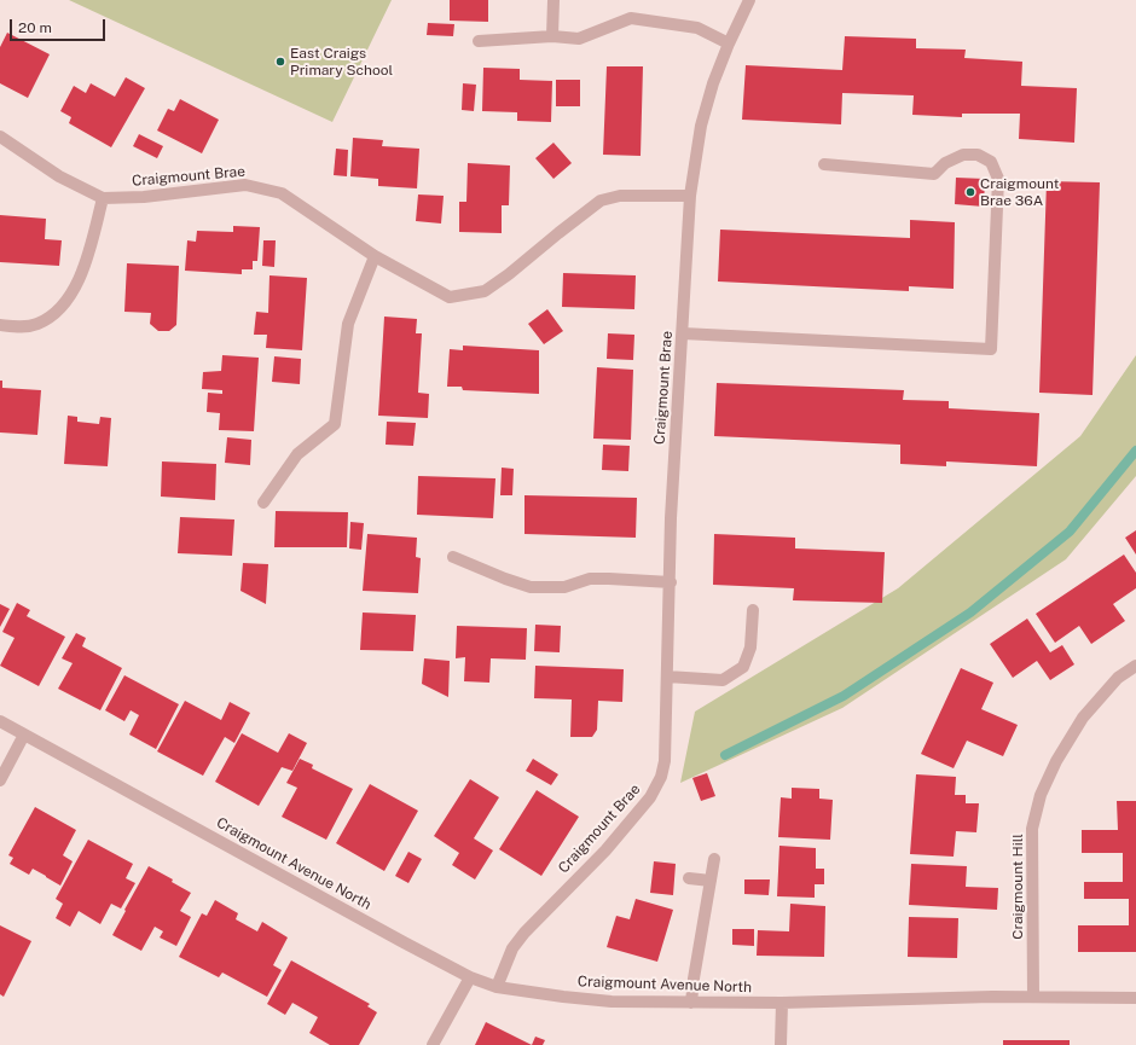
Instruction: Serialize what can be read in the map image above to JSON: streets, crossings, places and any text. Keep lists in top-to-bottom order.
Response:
{
  "streets": {
    "street": ["Craigmount Brae", "Craigmount Avenue North", "Craigmount Hill"]
  },
  "crossings": [
    ["Craigmount Brae", "Craigmount Avenue North"],
    ["Craigmount Avenue North", "Craigmount Hill"]
  ],
  "places": ["East Craigs Primary School", "Craigmount Brae 36A"],
  "scale_bar": "20 m"
}
